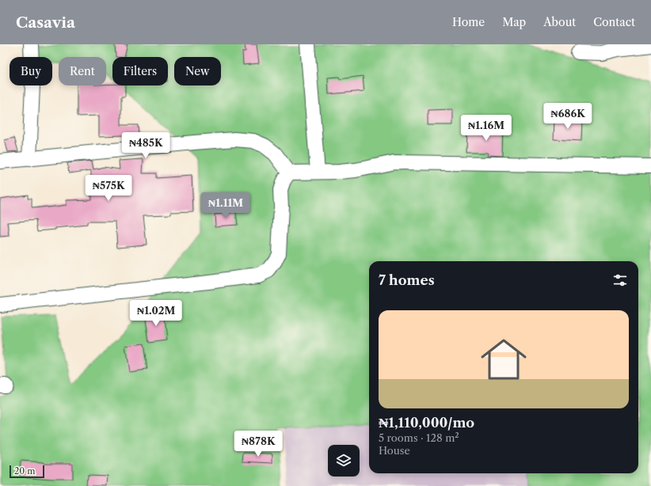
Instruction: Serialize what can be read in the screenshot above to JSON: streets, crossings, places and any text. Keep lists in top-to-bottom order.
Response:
{
  "scale_bar": "20 m",
  "page": {
    "header": "Casavia",
    "nav": [
      "Home",
      "Map",
      "About",
      "Contact"
    ],
    "chip": [
      "Buy",
      "Rent",
      "Filters",
      "New"
    ],
    "price": [
      "₦686K",
      "₦1.16M",
      "₦485K",
      "₦575K",
      "₦1.11M",
      "₦1.02M",
      "₦878K"
    ],
    "heading": "7 homes",
    "list": [
      {
        "name": "₦1,110,000/mo",
        "note": "5 rooms · 128 m² · House"
      }
    ],
    "scale": "20 m"
  }
}
